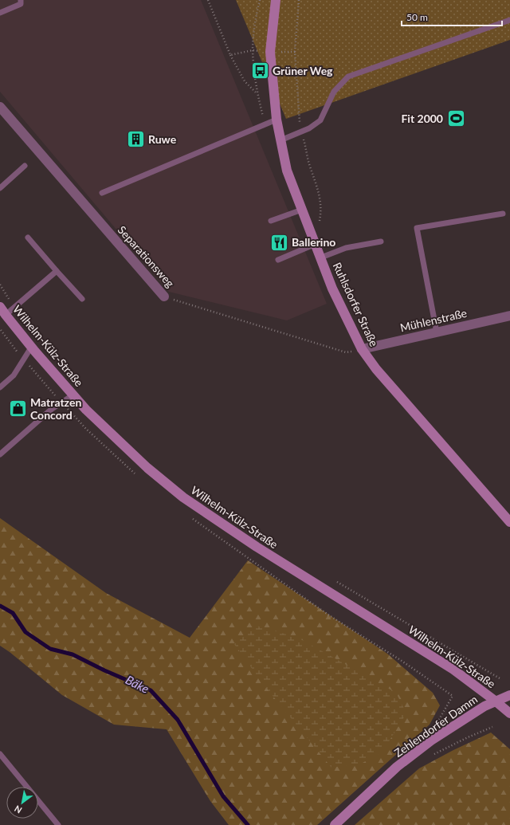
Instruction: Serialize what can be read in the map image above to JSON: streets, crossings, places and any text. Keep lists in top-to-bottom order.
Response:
{
  "streets": {
    "main road": ["Ruhlsdorfer Straße", "Wilhelm-Külz-Straße", "Zehlendorfer Damm"],
    "street": ["Separationsweg", "Mühlenstraße"]
  },
  "crossings": [
    ["Separationsweg", "Ruhlsdorfer Straße"],
    ["Separationsweg", "Mühlenstraße"],
    ["Ruhlsdorfer Straße", "Mühlenstraße"],
    ["Wilhelm-Külz-Straße", "Zehlendorfer Damm"]
  ],
  "water": ["Bäke"],
  "places": {
    "bus stop": ["Grüner Weg"],
    "sports": ["Fit 2000"],
    "building": ["Ruwe"],
    "restaurant": ["Ballerino"],
    "shop": ["Matratzen Concord"]
  },
  "scale_bar": "50 m",
  "north": "bottom left"
}
